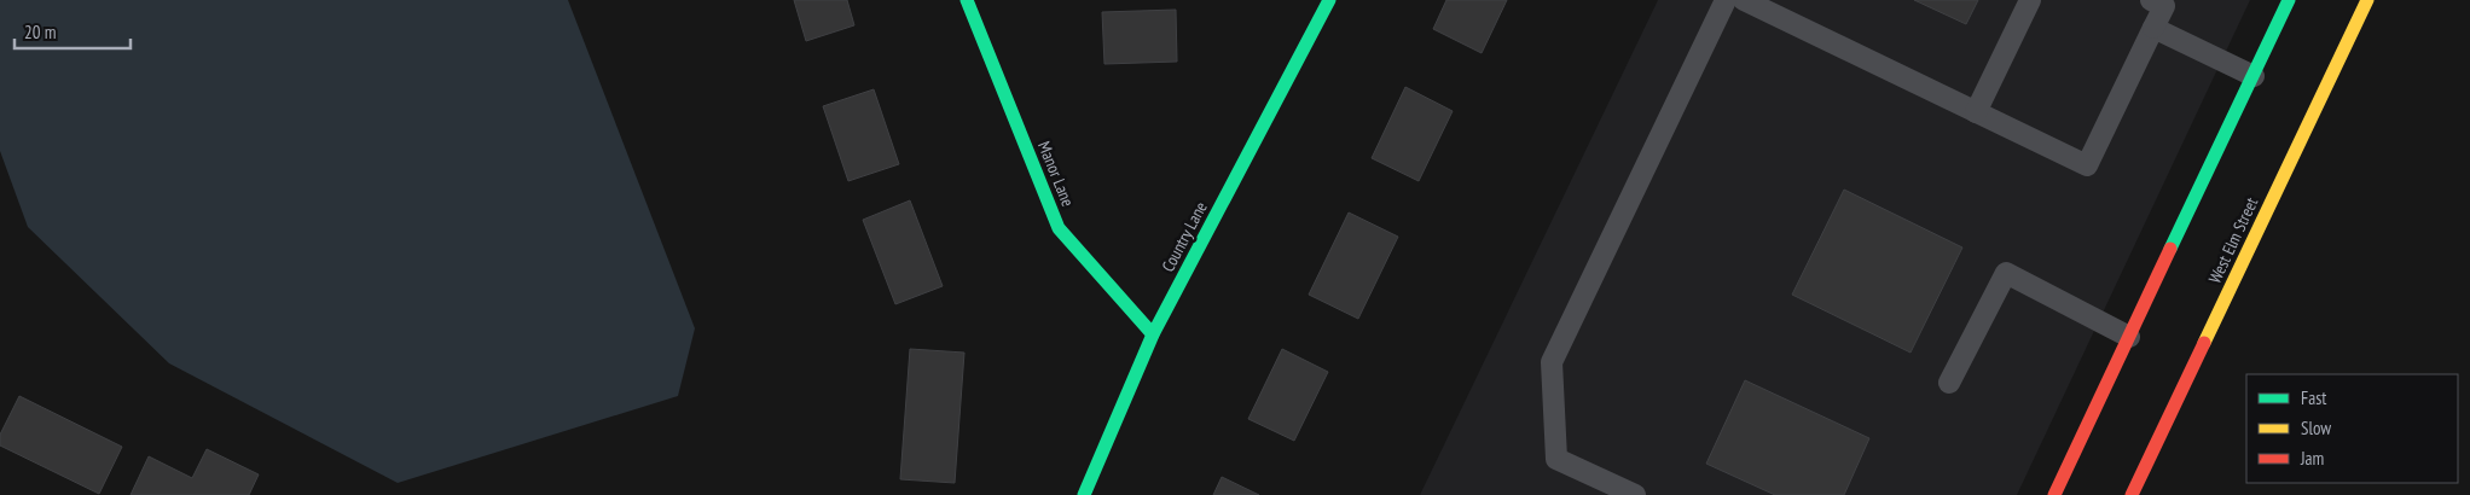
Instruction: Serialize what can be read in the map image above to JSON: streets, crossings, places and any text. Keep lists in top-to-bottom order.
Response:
{
  "streets": {
    "main road": ["Manor Lane", "Country Lane", "West Elm Street"]
  },
  "crossings": [
    ["Manor Lane", "Country Lane"]
  ],
  "legend": ["Fast", "Slow", "Jam"],
  "scale_bar": "20 m"
}
